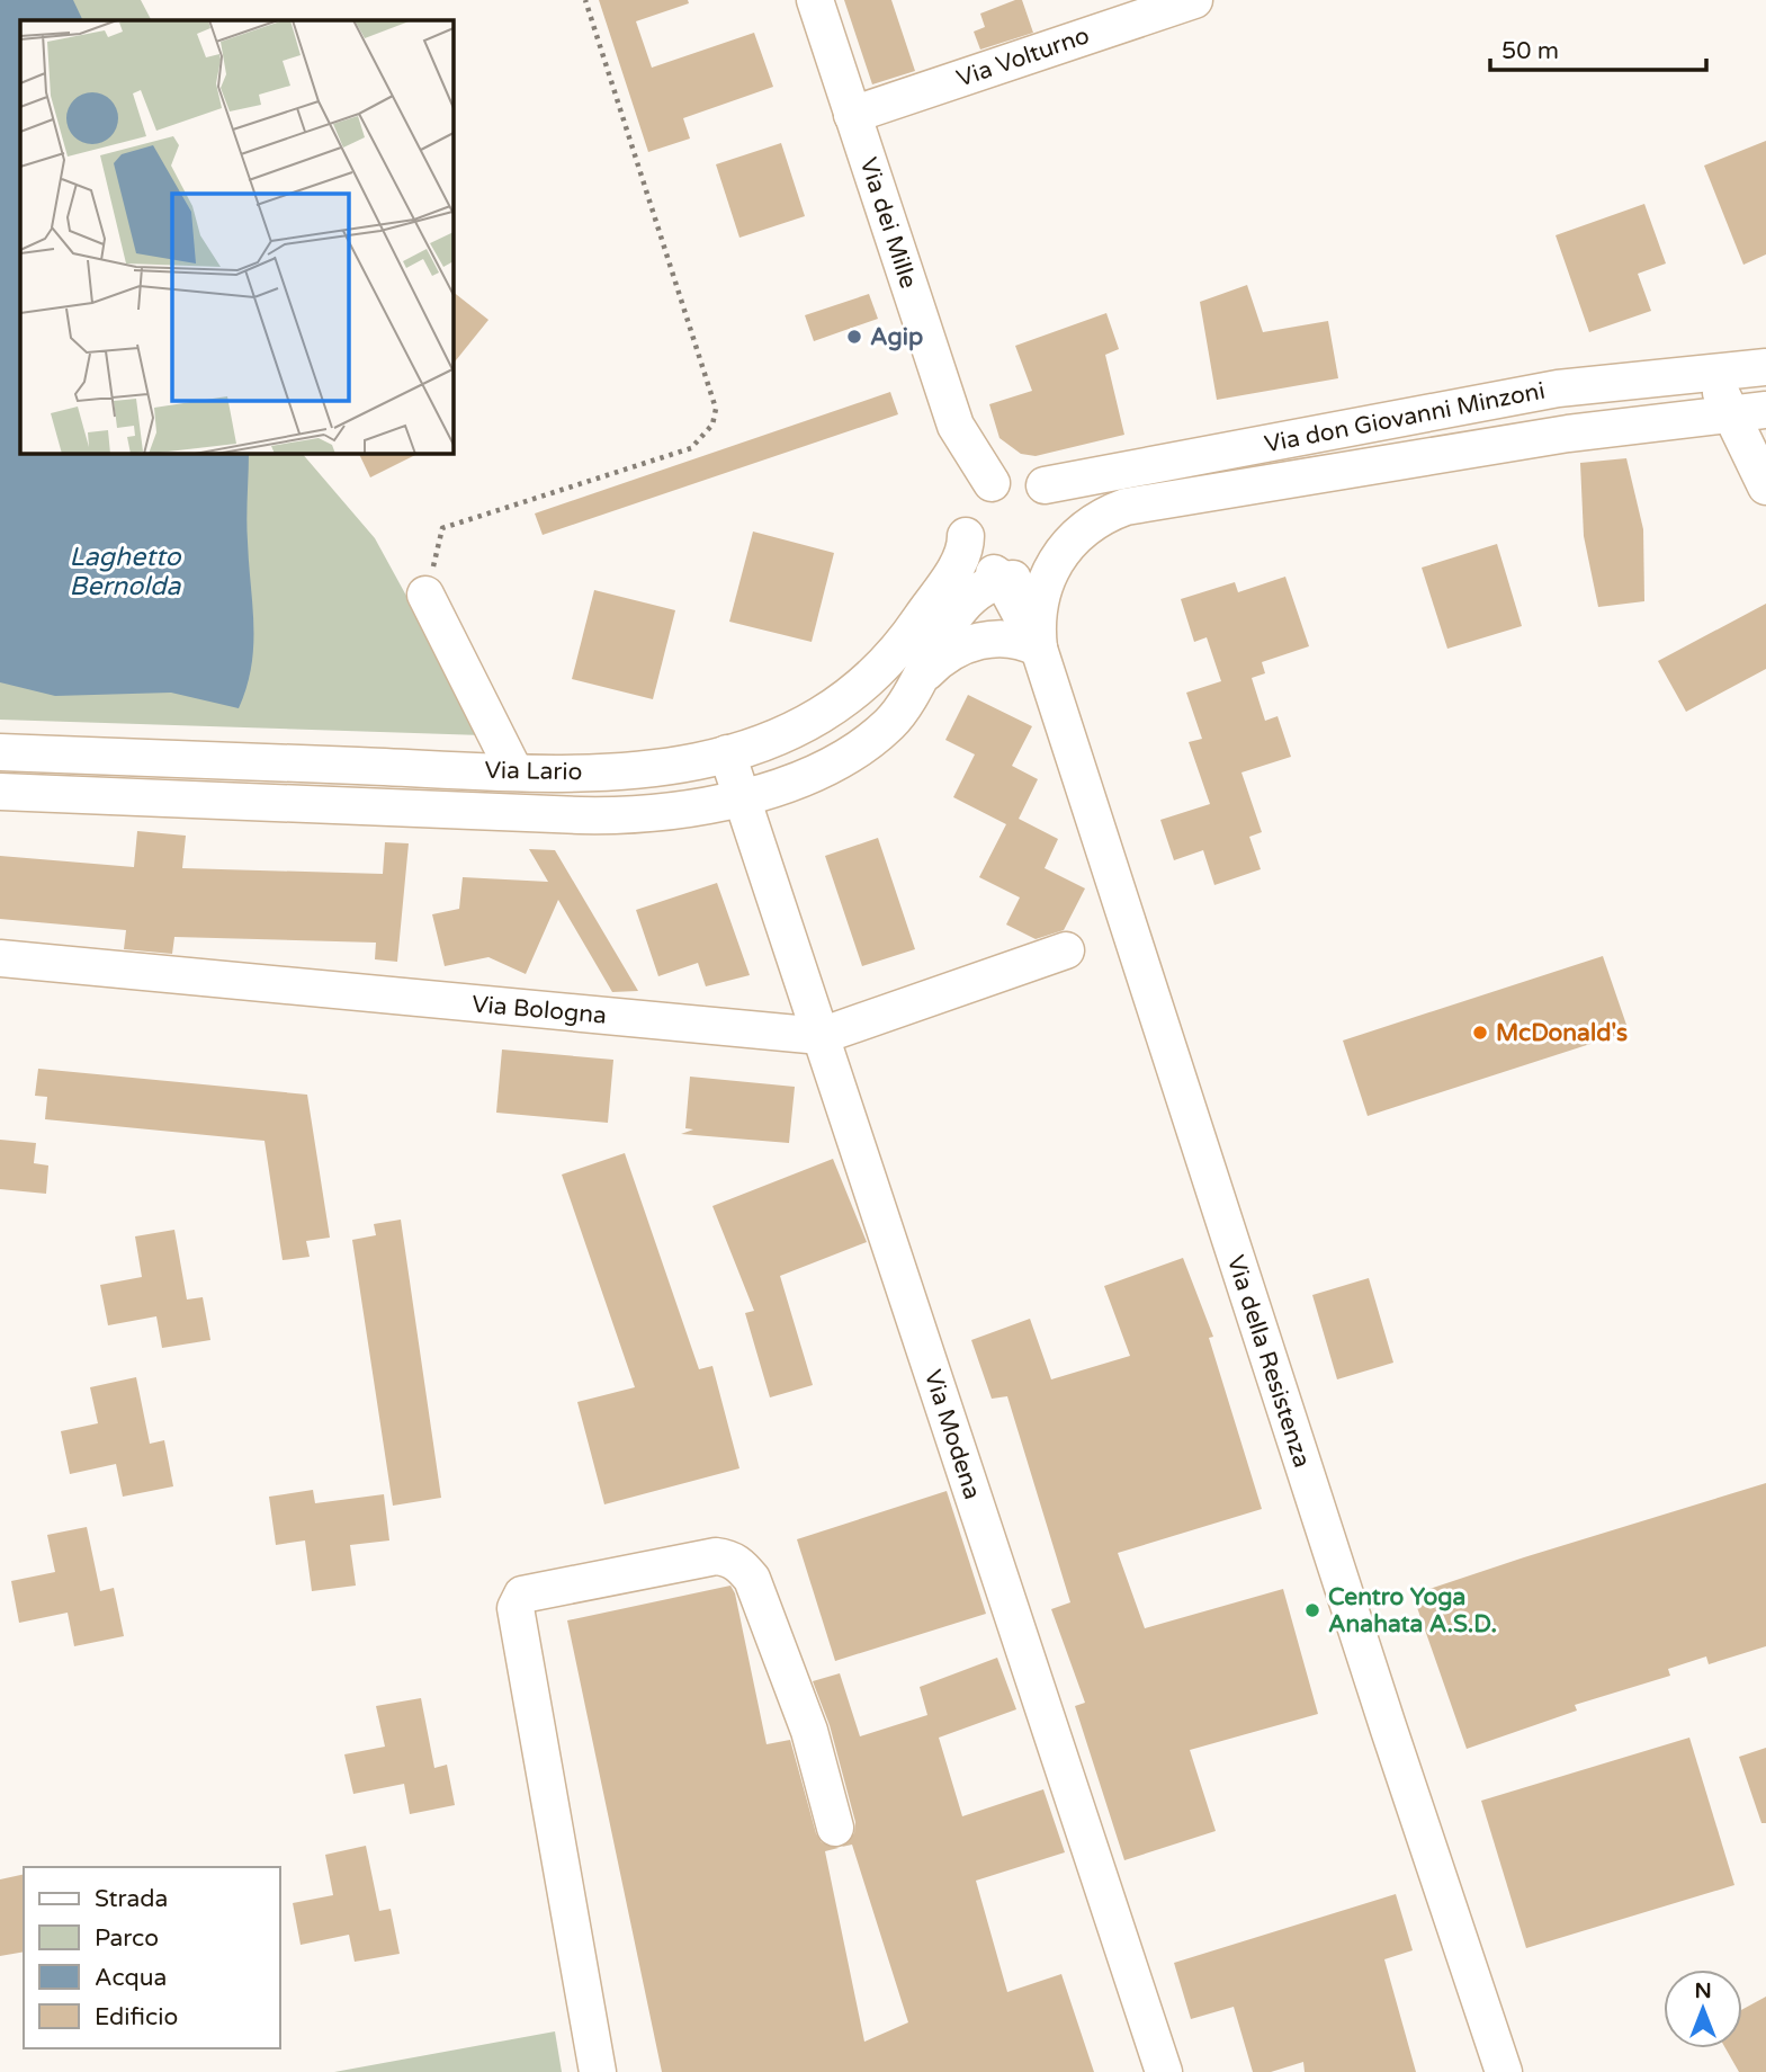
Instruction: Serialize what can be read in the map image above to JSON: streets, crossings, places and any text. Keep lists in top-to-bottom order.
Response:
{
  "streets": {
    "street": [
      "Via Volturno",
      "Via dei Mille",
      "Via don Giovanni Minzoni",
      "Via Lario",
      "Via Bologna",
      "Via della Resistenza",
      "Via Modena"
    ]
  },
  "crossings": [
    ["Via Volturno", "Via dei Mille"],
    ["Via dei Mille", "Via don Giovanni Minzoni"],
    ["Via dei Mille", "Via Lario"],
    ["Via dei Mille", "Via della Resistenza"],
    ["Via don Giovanni Minzoni", "Via Lario"],
    ["Via don Giovanni Minzoni", "Via della Resistenza"],
    ["Via Lario", "Via della Resistenza"],
    ["Via Lario", "Via Modena"],
    ["Via Bologna", "Via Modena"]
  ],
  "water": ["Laghetto Bernolda"],
  "places": ["Agip", "McDonald's", "Centro Yoga Anahata A.S.D."],
  "legend": [
    "Strada",
    "Parco",
    "Acqua",
    "Edificio"
  ],
  "scale_bar": "50 m",
  "north": "top"
}
